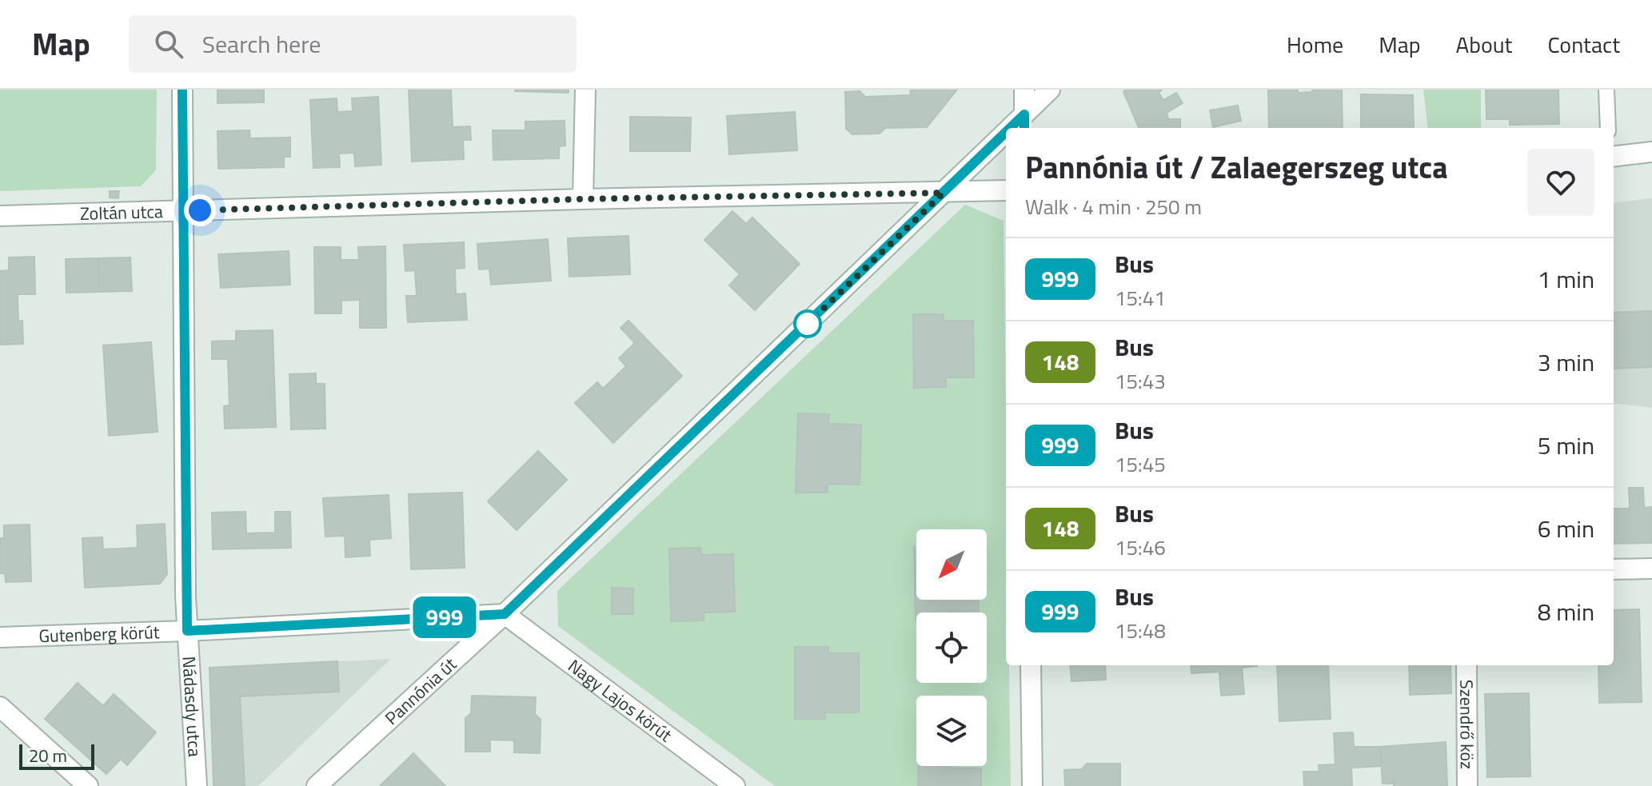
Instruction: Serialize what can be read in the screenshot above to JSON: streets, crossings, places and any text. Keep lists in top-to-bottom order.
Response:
{
  "streets": {
    "street": [
      "Zoltán utca",
      "Gutenberg körút",
      "Pannónia út",
      "Nagy Lajos körút",
      "Nádasdy utca",
      "Szendrő köz"
    ]
  },
  "crossings": [
    ["Zoltán utca", "Pannónia út"],
    ["Zoltán utca", "Nádasdy utca"],
    ["Gutenberg körút", "Pannónia út"],
    ["Gutenberg körút", "Nagy Lajos körút"],
    ["Gutenberg körút", "Nádasdy utca"],
    ["Pannónia út", "Nagy Lajos körút"]
  ],
  "lines": ["bus line 999"],
  "scale_bar": "20 m",
  "north": "bottom left",
  "page": {
    "header": "Map",
    "search": "Search here",
    "nav": [
      "Home",
      "Map",
      "About",
      "Contact"
    ],
    "on_map": "999",
    "heading": ["Pannónia út / Zalaegerszeg utca", "Walk · 4 min · 250 m"],
    "list": [
      {
        "mark": "999",
        "name": "Bus",
        "note": "15:41",
        "value": "1 min"
      },
      {
        "mark": "148",
        "name": "Bus",
        "note": "15:43",
        "value": "3 min"
      },
      {
        "mark": "999",
        "name": "Bus",
        "note": "15:45",
        "value": "5 min"
      },
      {
        "mark": "148",
        "name": "Bus",
        "note": "15:46",
        "value": "6 min"
      },
      {
        "mark": "999",
        "name": "Bus",
        "note": "15:48",
        "value": "8 min"
      }
    ],
    "scale": "20 m"
  }
}
